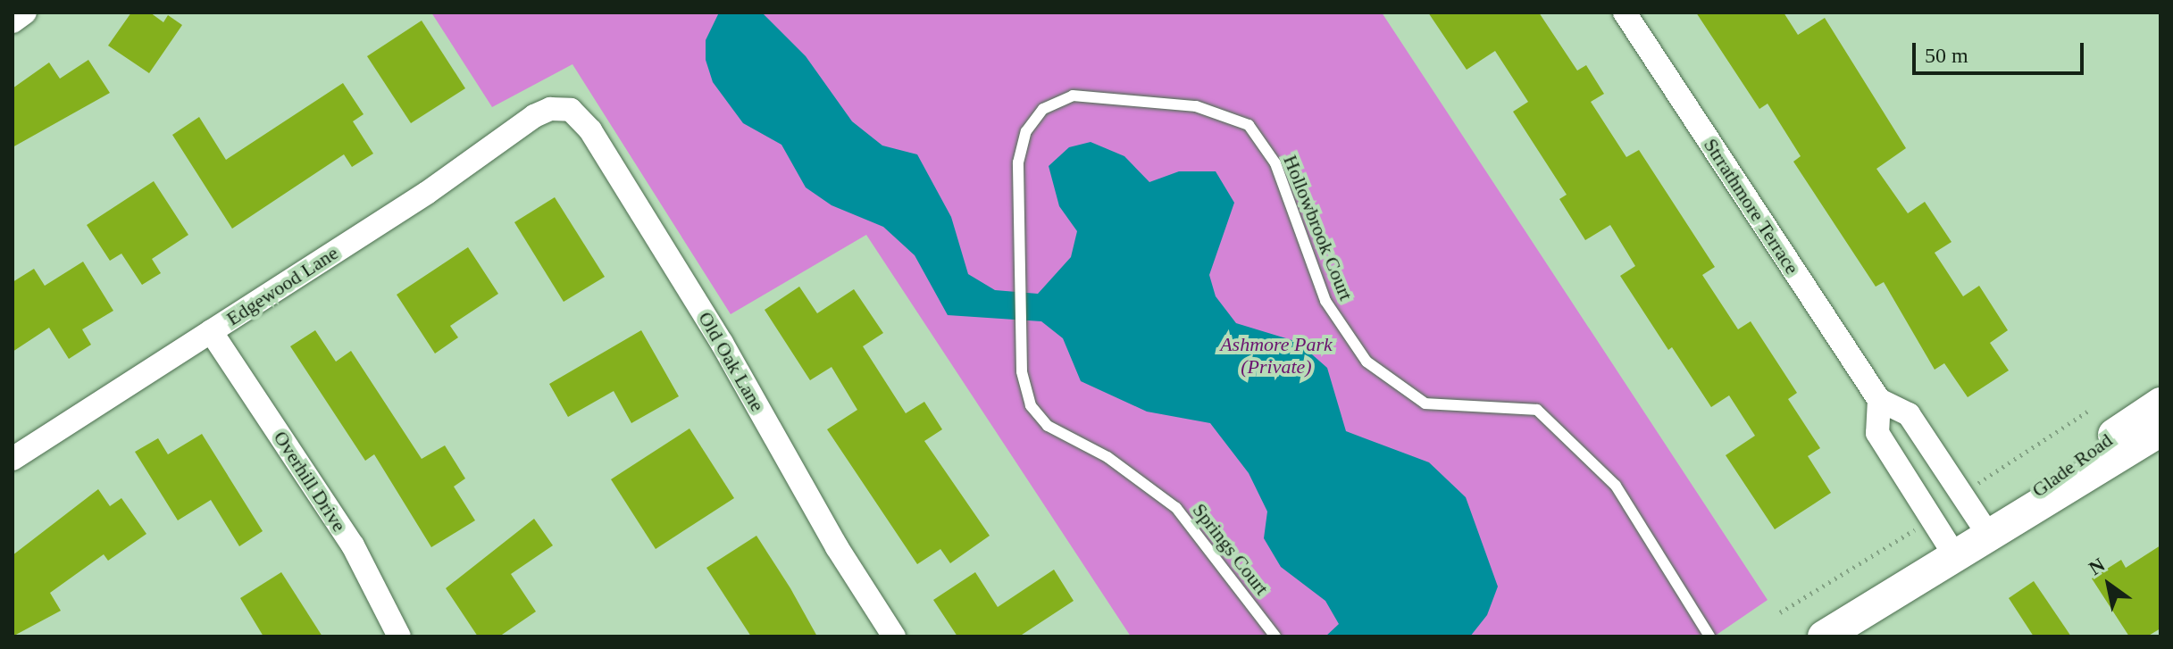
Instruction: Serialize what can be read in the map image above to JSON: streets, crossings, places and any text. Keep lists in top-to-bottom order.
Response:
{
  "streets": {
    "main road": ["Glade Road"],
    "street": [
      "Strrathmore Terrace",
      "Edgewood Lane",
      "Old Oak Lane",
      "Overhill Drive"
    ],
    "lane": ["Hollowbrook Court", "Springs Court"]
  },
  "crossings": [
    ["Strrathmore Terrace", "Glade Road"],
    ["Hollowbrook Court", "Springs Court"],
    ["Edgewood Lane", "Old Oak Lane"],
    ["Edgewood Lane", "Overhill Drive"]
  ],
  "parks": ["Ashmore Park (Private)"],
  "scale_bar": "50 m",
  "north": "top left"
}
